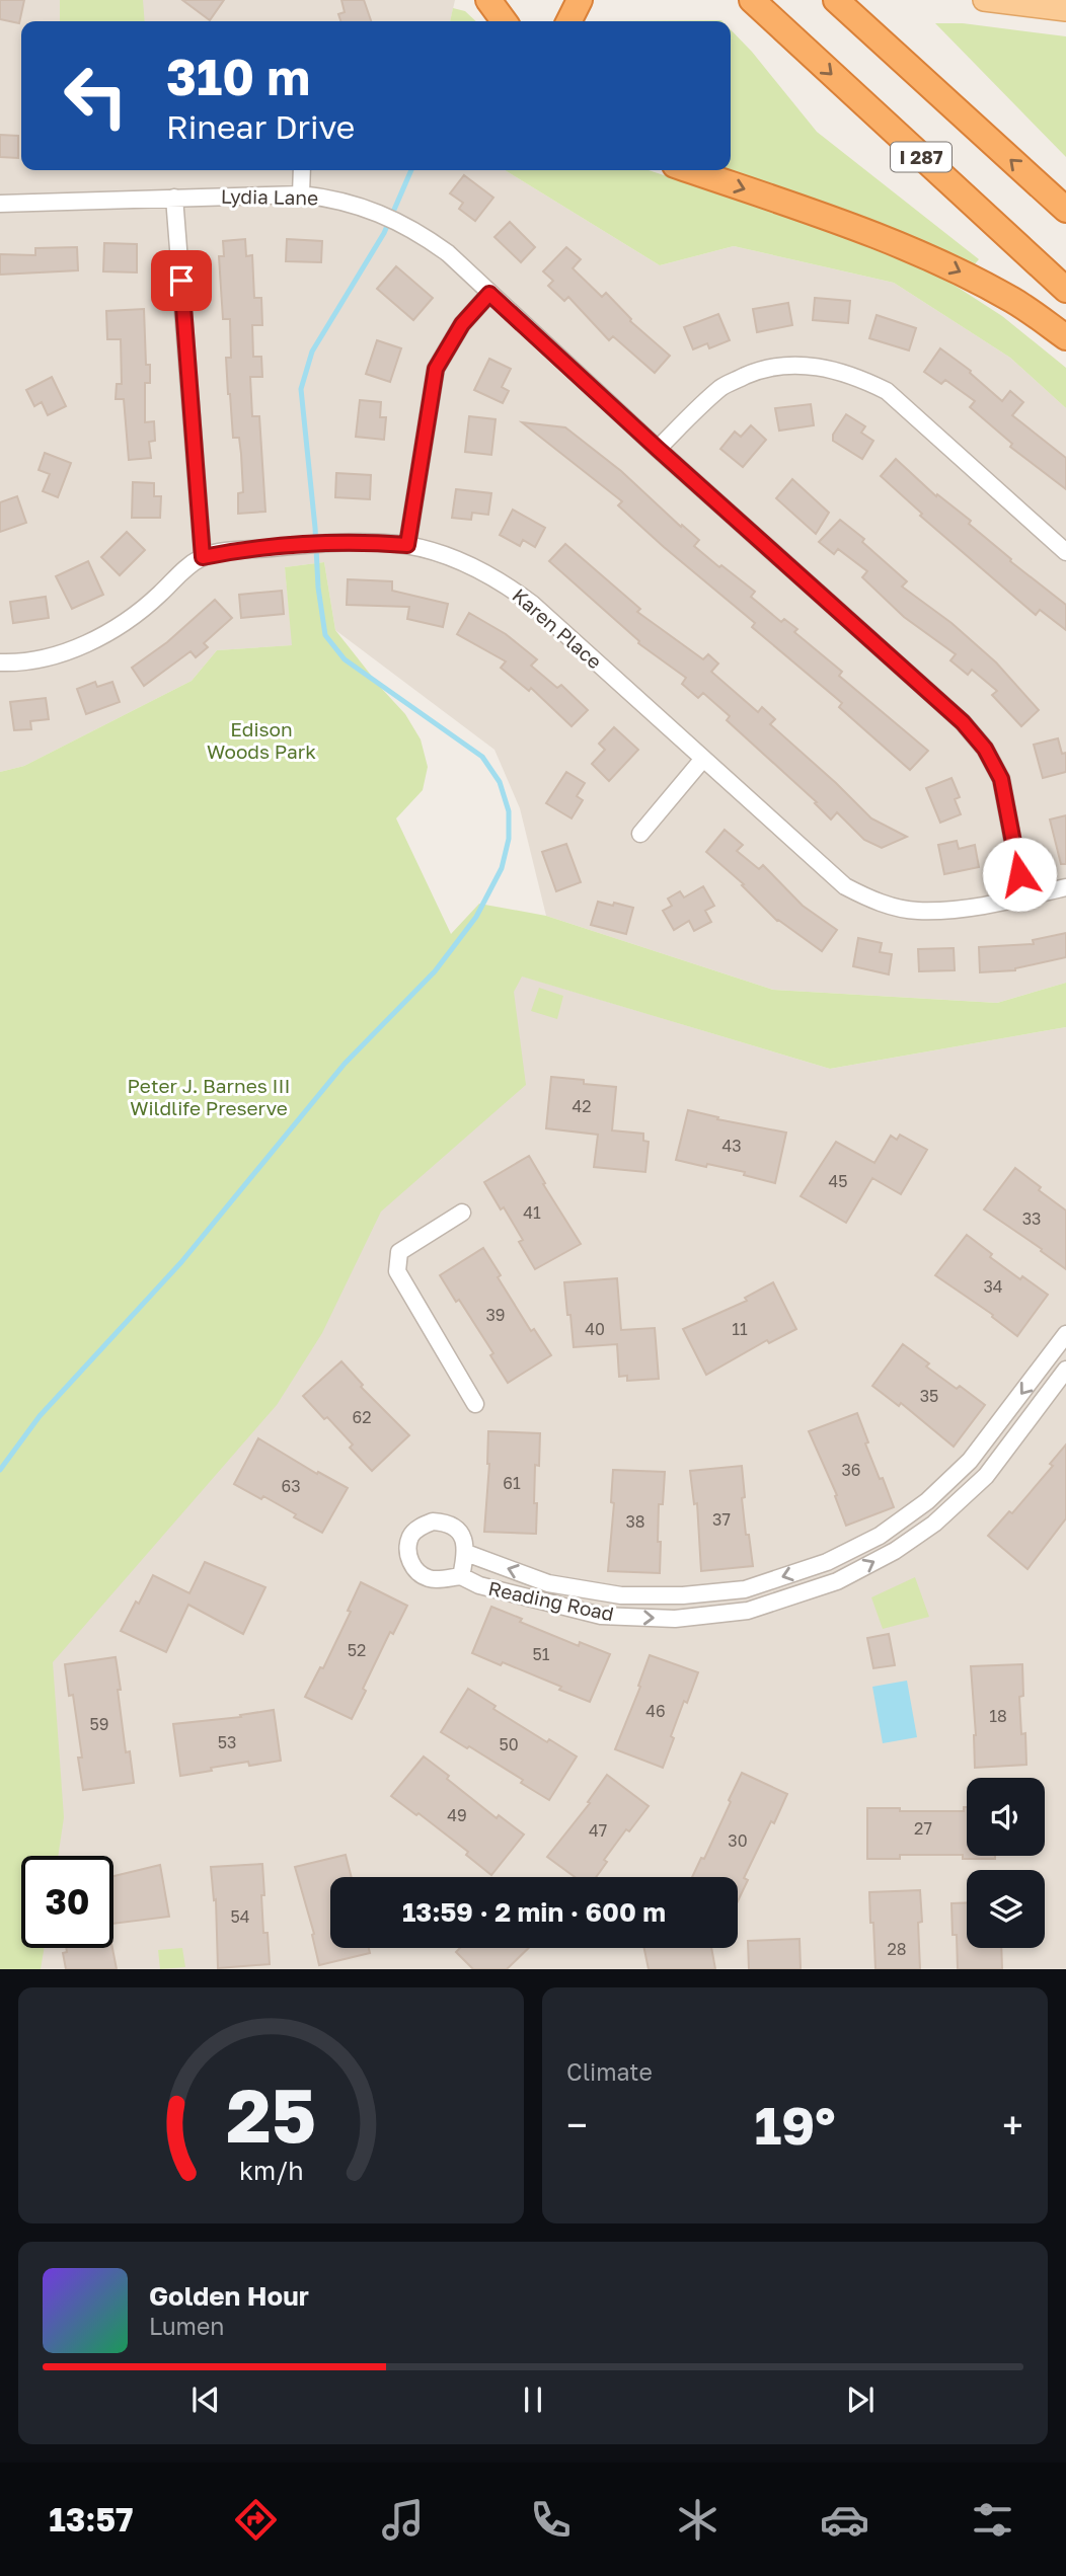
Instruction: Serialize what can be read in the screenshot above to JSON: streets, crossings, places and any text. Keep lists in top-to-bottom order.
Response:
{
  "streets": {
    "highway": ["I 287"],
    "street": ["Lydia Lane", "Karen Place", "Reading Road"]
  },
  "crossings": [
    ["Lydia Lane", "Karen Place"]
  ],
  "parks": ["Edison Woods Park", "Peter J. Barnes III Wildlife Preserve"],
  "house_numbers": [
    "42",
    "43",
    "45",
    "41",
    "33",
    "34",
    "39",
    "40",
    "11",
    "35",
    "62",
    "36",
    "61",
    "63",
    "37",
    "38",
    "52",
    "51",
    "46",
    "18",
    "59",
    "53",
    "50",
    "49",
    "27",
    "47",
    "30",
    "54",
    "28"
  ],
  "page": {
    "turn": ["310 m", "Rinear Drive"],
    "limit": "30",
    "trip": "13:59 · 2 min · 600 m",
    "tile": "Climate",
    "heat": ["−", "19°", "+"],
    "song": ["Golden Hour", "Lumen"],
    "tabs": "13:57",
    "gauge": ["25", "km/h"]
  }
}
